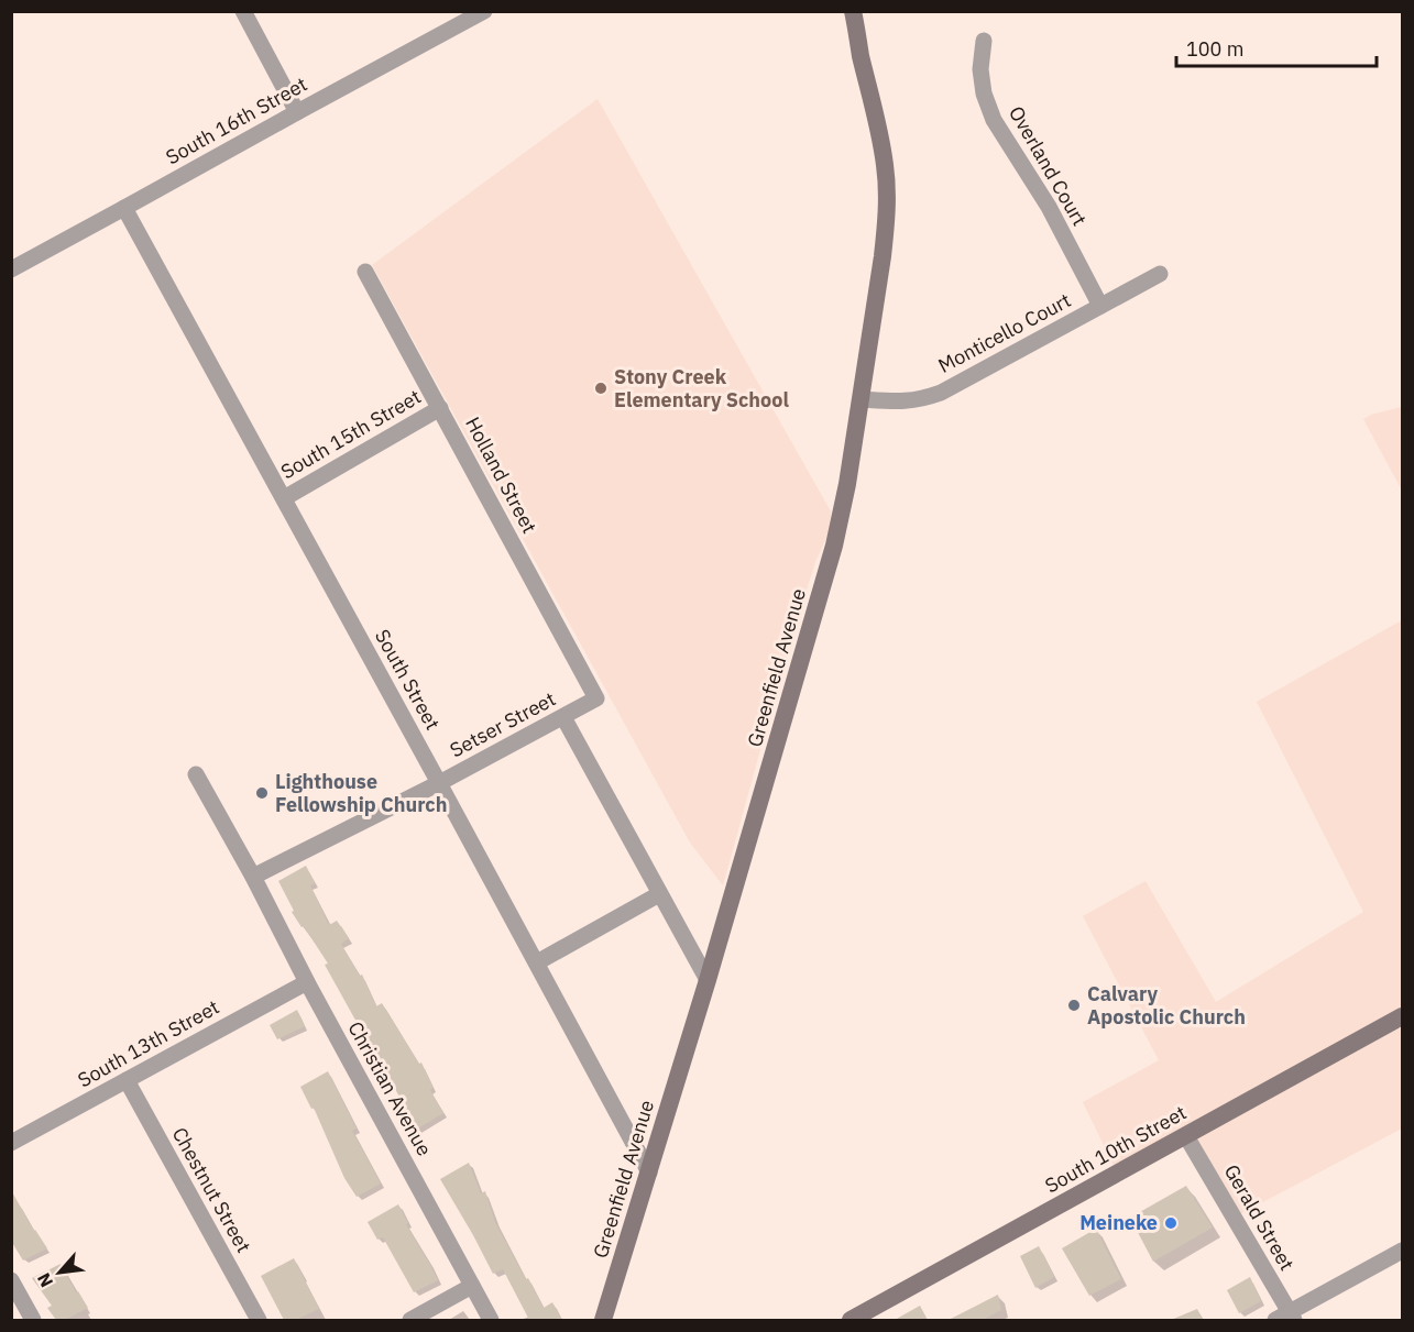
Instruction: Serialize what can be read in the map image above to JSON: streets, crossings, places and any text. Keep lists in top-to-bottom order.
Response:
{
  "streets": {
    "main road": ["Greenfield Avenue", "South 10th Street"],
    "street": [
      "South 16th Street",
      "Overland Court",
      "Monticello Court",
      "South 15th Street",
      "Holland Street",
      "South Street",
      "Setser Street",
      "South 13th Street",
      "Christian Avenue",
      "Chestnut Street",
      "Gerald Street"
    ]
  },
  "crossings": [
    ["South 16th Street", "South Street"],
    ["Overland Court", "Monticello Court"],
    ["Monticello Court", "Greenfield Avenue"],
    ["South 15th Street", "Holland Street"],
    ["South 15th Street", "South Street"],
    ["Holland Street", "Setser Street"],
    ["Greenfield Avenue", "South Street"],
    ["South Street", "Setser Street"],
    ["Setser Street", "Christian Avenue"],
    ["South 13th Street", "Christian Avenue"],
    ["South 13th Street", "Chestnut Street"],
    ["South 10th Street", "Gerald Street"]
  ],
  "places": [
    "Stony Creek Elementary School",
    "Lighthouse Fellowship Church",
    "Calvary Apostolic Church",
    "Meineke"
  ],
  "scale_bar": "100 m",
  "north": "bottom left"
}
